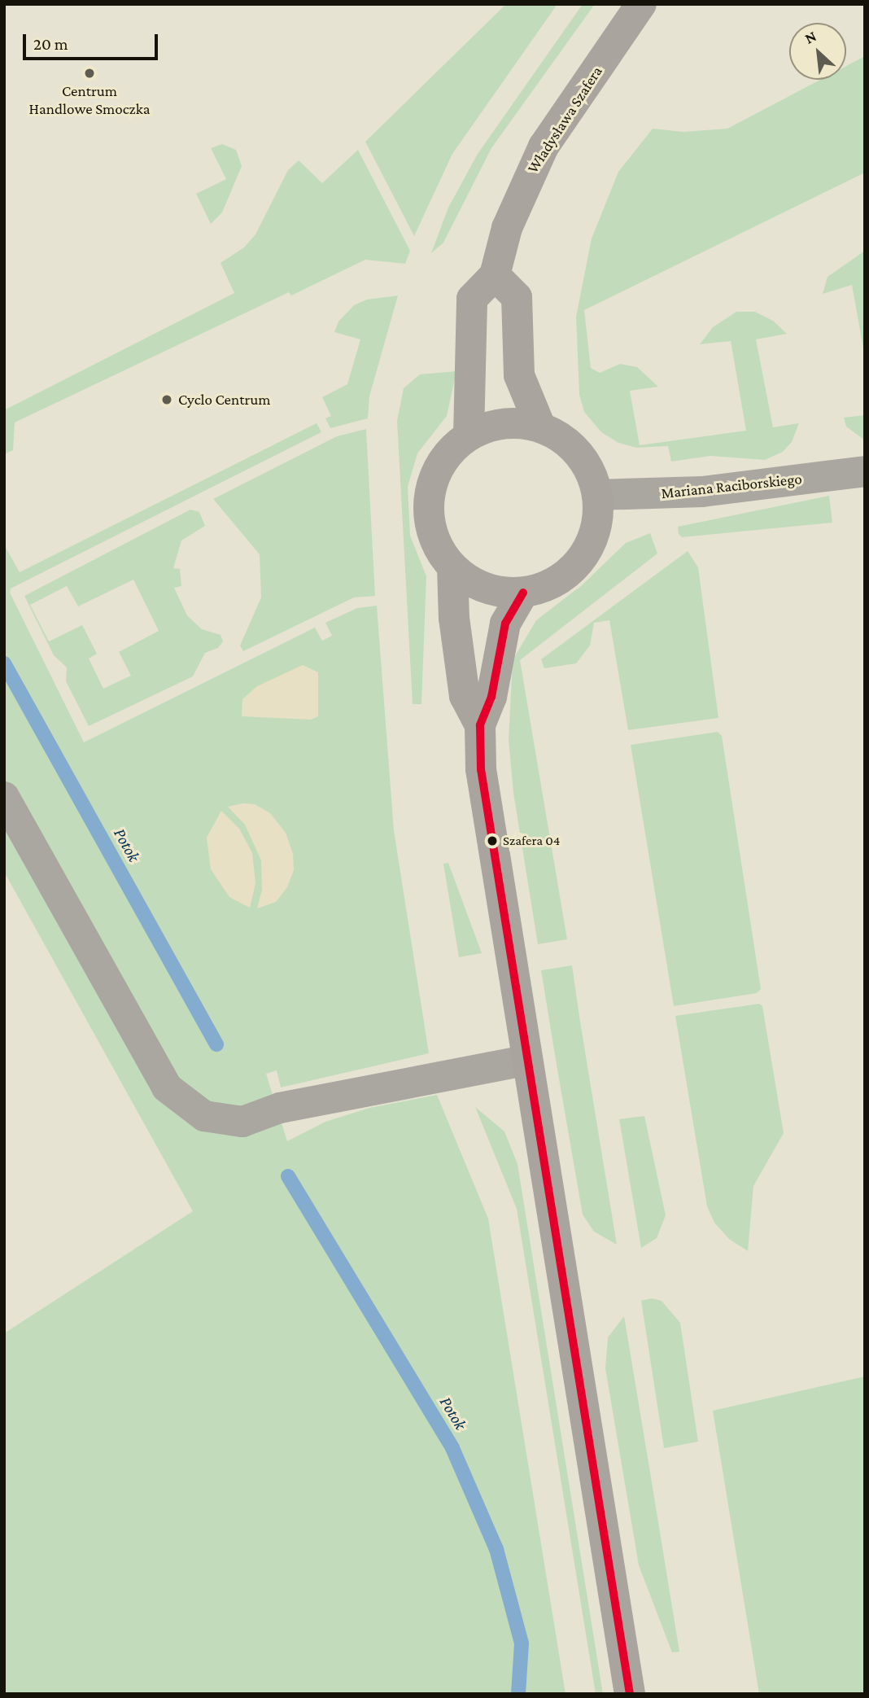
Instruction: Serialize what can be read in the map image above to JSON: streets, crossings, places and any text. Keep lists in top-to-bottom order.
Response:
{
  "streets": {
    "street": ["Władysława Szafera", "Mariana Raciborskiego"]
  },
  "crossings": [
    ["Władysława Szafera", "Mariana Raciborskiego"]
  ],
  "water": ["Potok"],
  "places": ["Centrum Handlowe Smoczka", "Cyclo Centrum", "Szafera 04"],
  "scale_bar": "20 m",
  "north": "top left"
}
